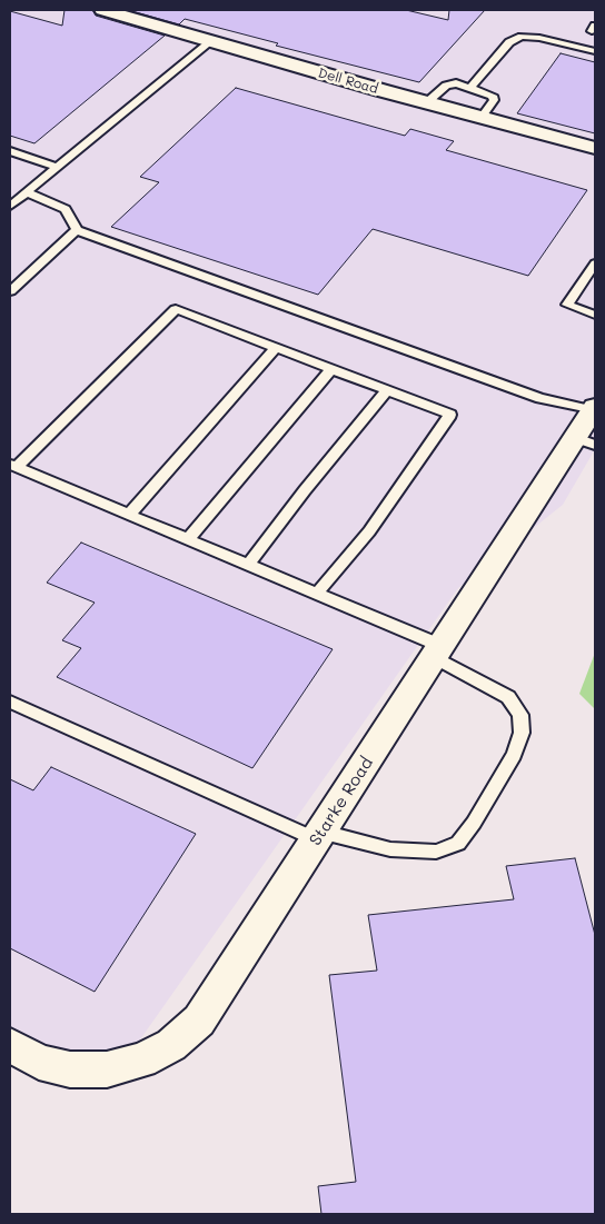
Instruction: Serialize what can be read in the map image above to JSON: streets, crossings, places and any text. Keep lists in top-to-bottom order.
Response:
{
  "streets": {
    "street": ["Dell Road", "Starke Road"]
  }
}
